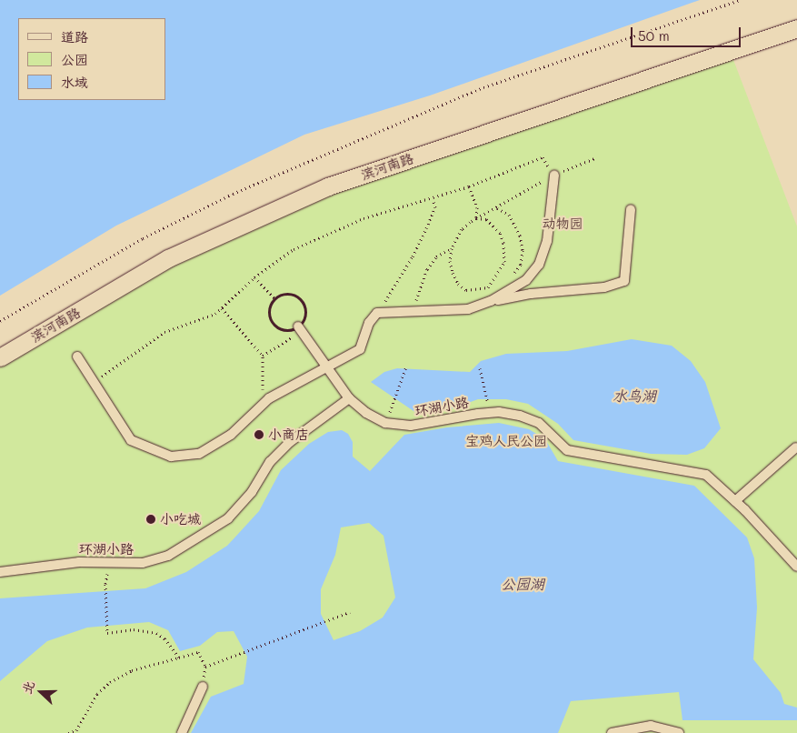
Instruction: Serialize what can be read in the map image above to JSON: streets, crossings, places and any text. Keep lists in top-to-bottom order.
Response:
{
  "streets": {
    "street": ["滨河南路"],
    "lane": ["环湖小路"]
  },
  "water": ["水鸟湖", "公园湖"],
  "parks": ["动物园", "宝鸡人民公园"],
  "places": ["小商店", "小吃城"],
  "legend": ["道路", "公园", "水域"],
  "scale_bar": "50 m",
  "north": "left"
}
